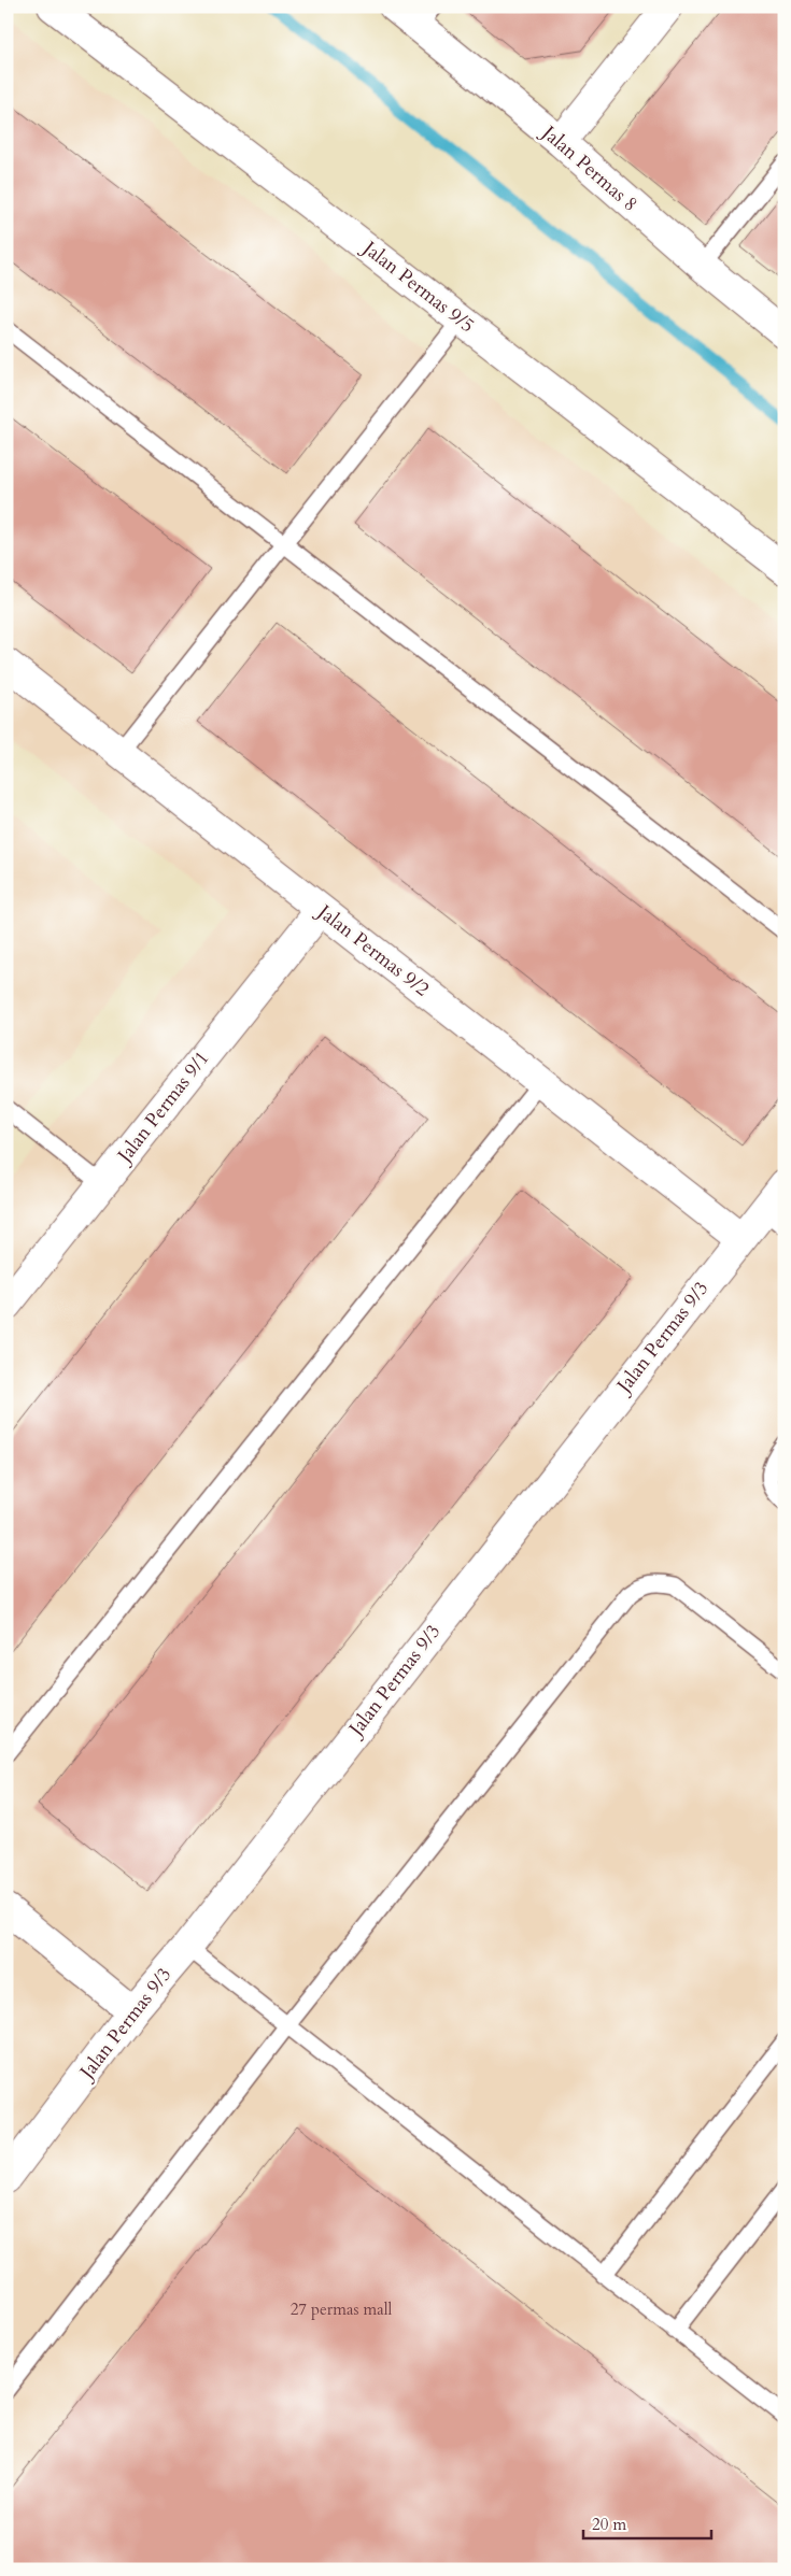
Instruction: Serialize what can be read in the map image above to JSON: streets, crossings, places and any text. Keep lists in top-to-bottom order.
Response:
{
  "streets": {
    "street": [
      "Jalan Permas 8",
      "Jalan Permas 9/5",
      "Jalan Permas 9/2",
      "Jalan Permas 9/1",
      "Jalan Permas 9/3"
    ]
  },
  "crossings": [
    ["Jalan Permas 9/2", "Jalan Permas 9/1"],
    ["Jalan Permas 9/2", "Jalan Permas 9/3"]
  ],
  "house_numbers": ["27 permas mall"],
  "scale_bar": "20 m"
}
